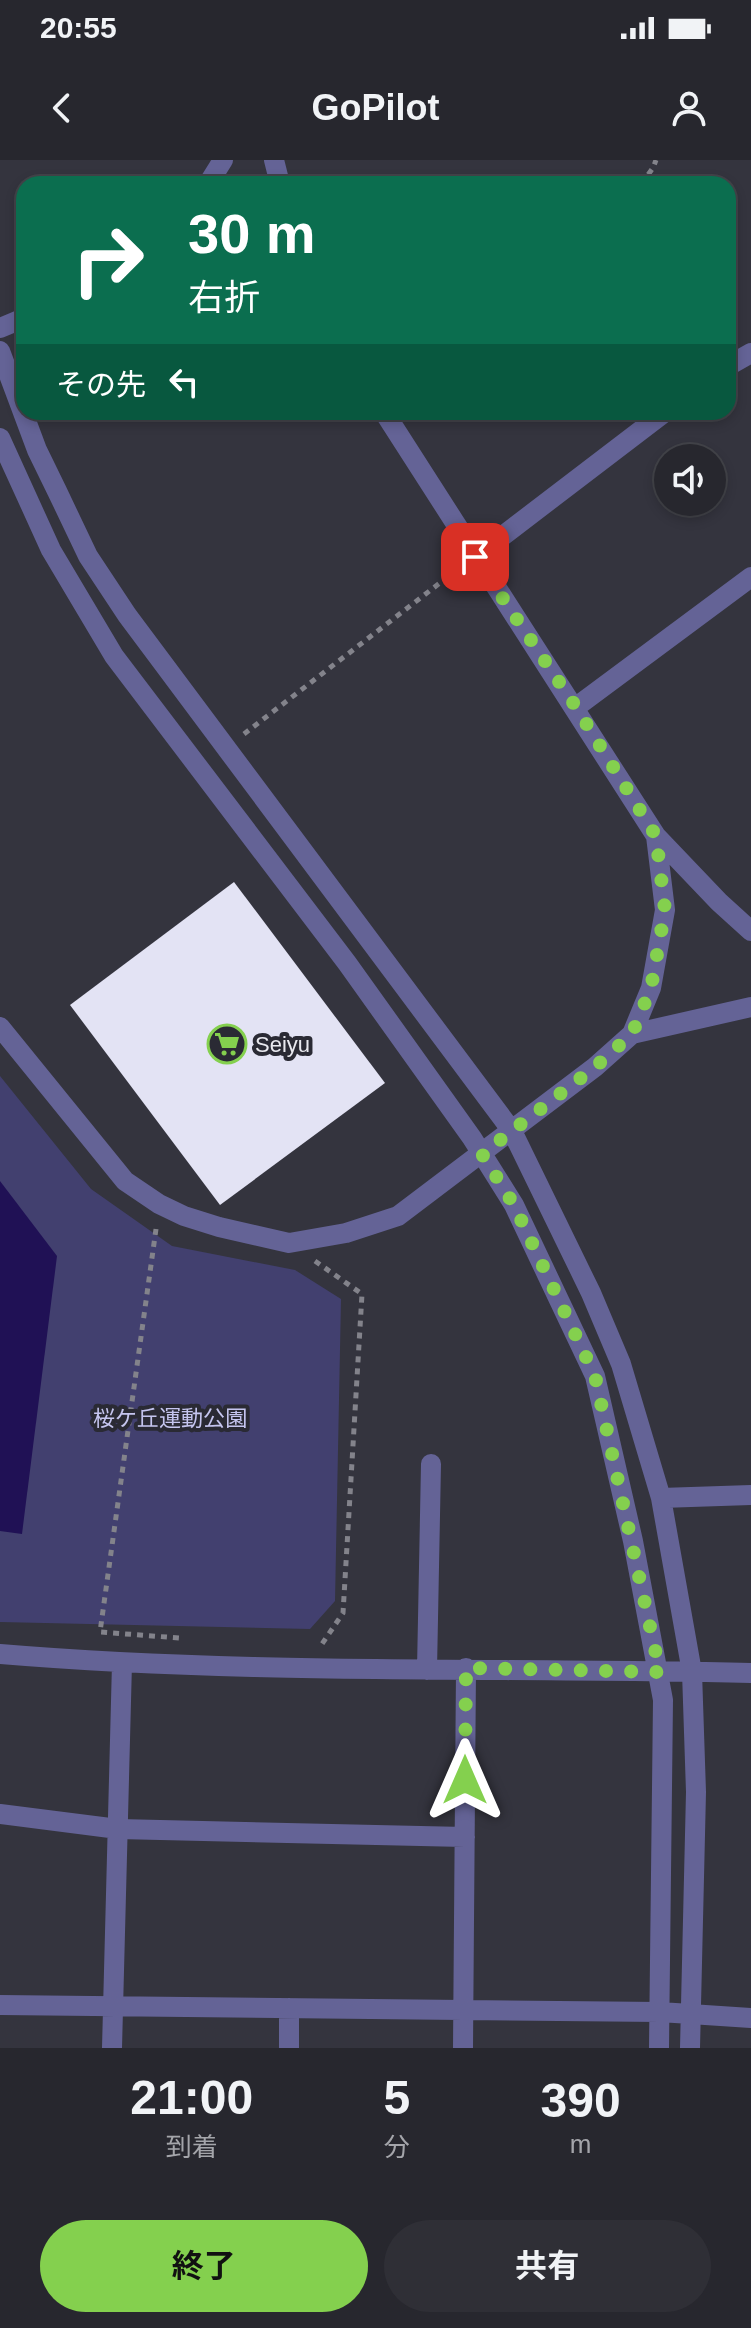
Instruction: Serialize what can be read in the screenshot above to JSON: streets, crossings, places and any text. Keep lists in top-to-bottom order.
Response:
{
  "parks": ["桜ケ丘運動公園"],
  "places": {
    "supermarket": ["Seiyu"]
  },
  "page": {
    "status": "20:55",
    "header": "GoPilot",
    "turn": ["30 m", "右折"],
    "then": "その先",
    "eta": [
      "21:00",
      "到着",
      "5",
      "分",
      "390",
      "m"
    ],
    "buttons": ["終了", "共有"]
  }
}
